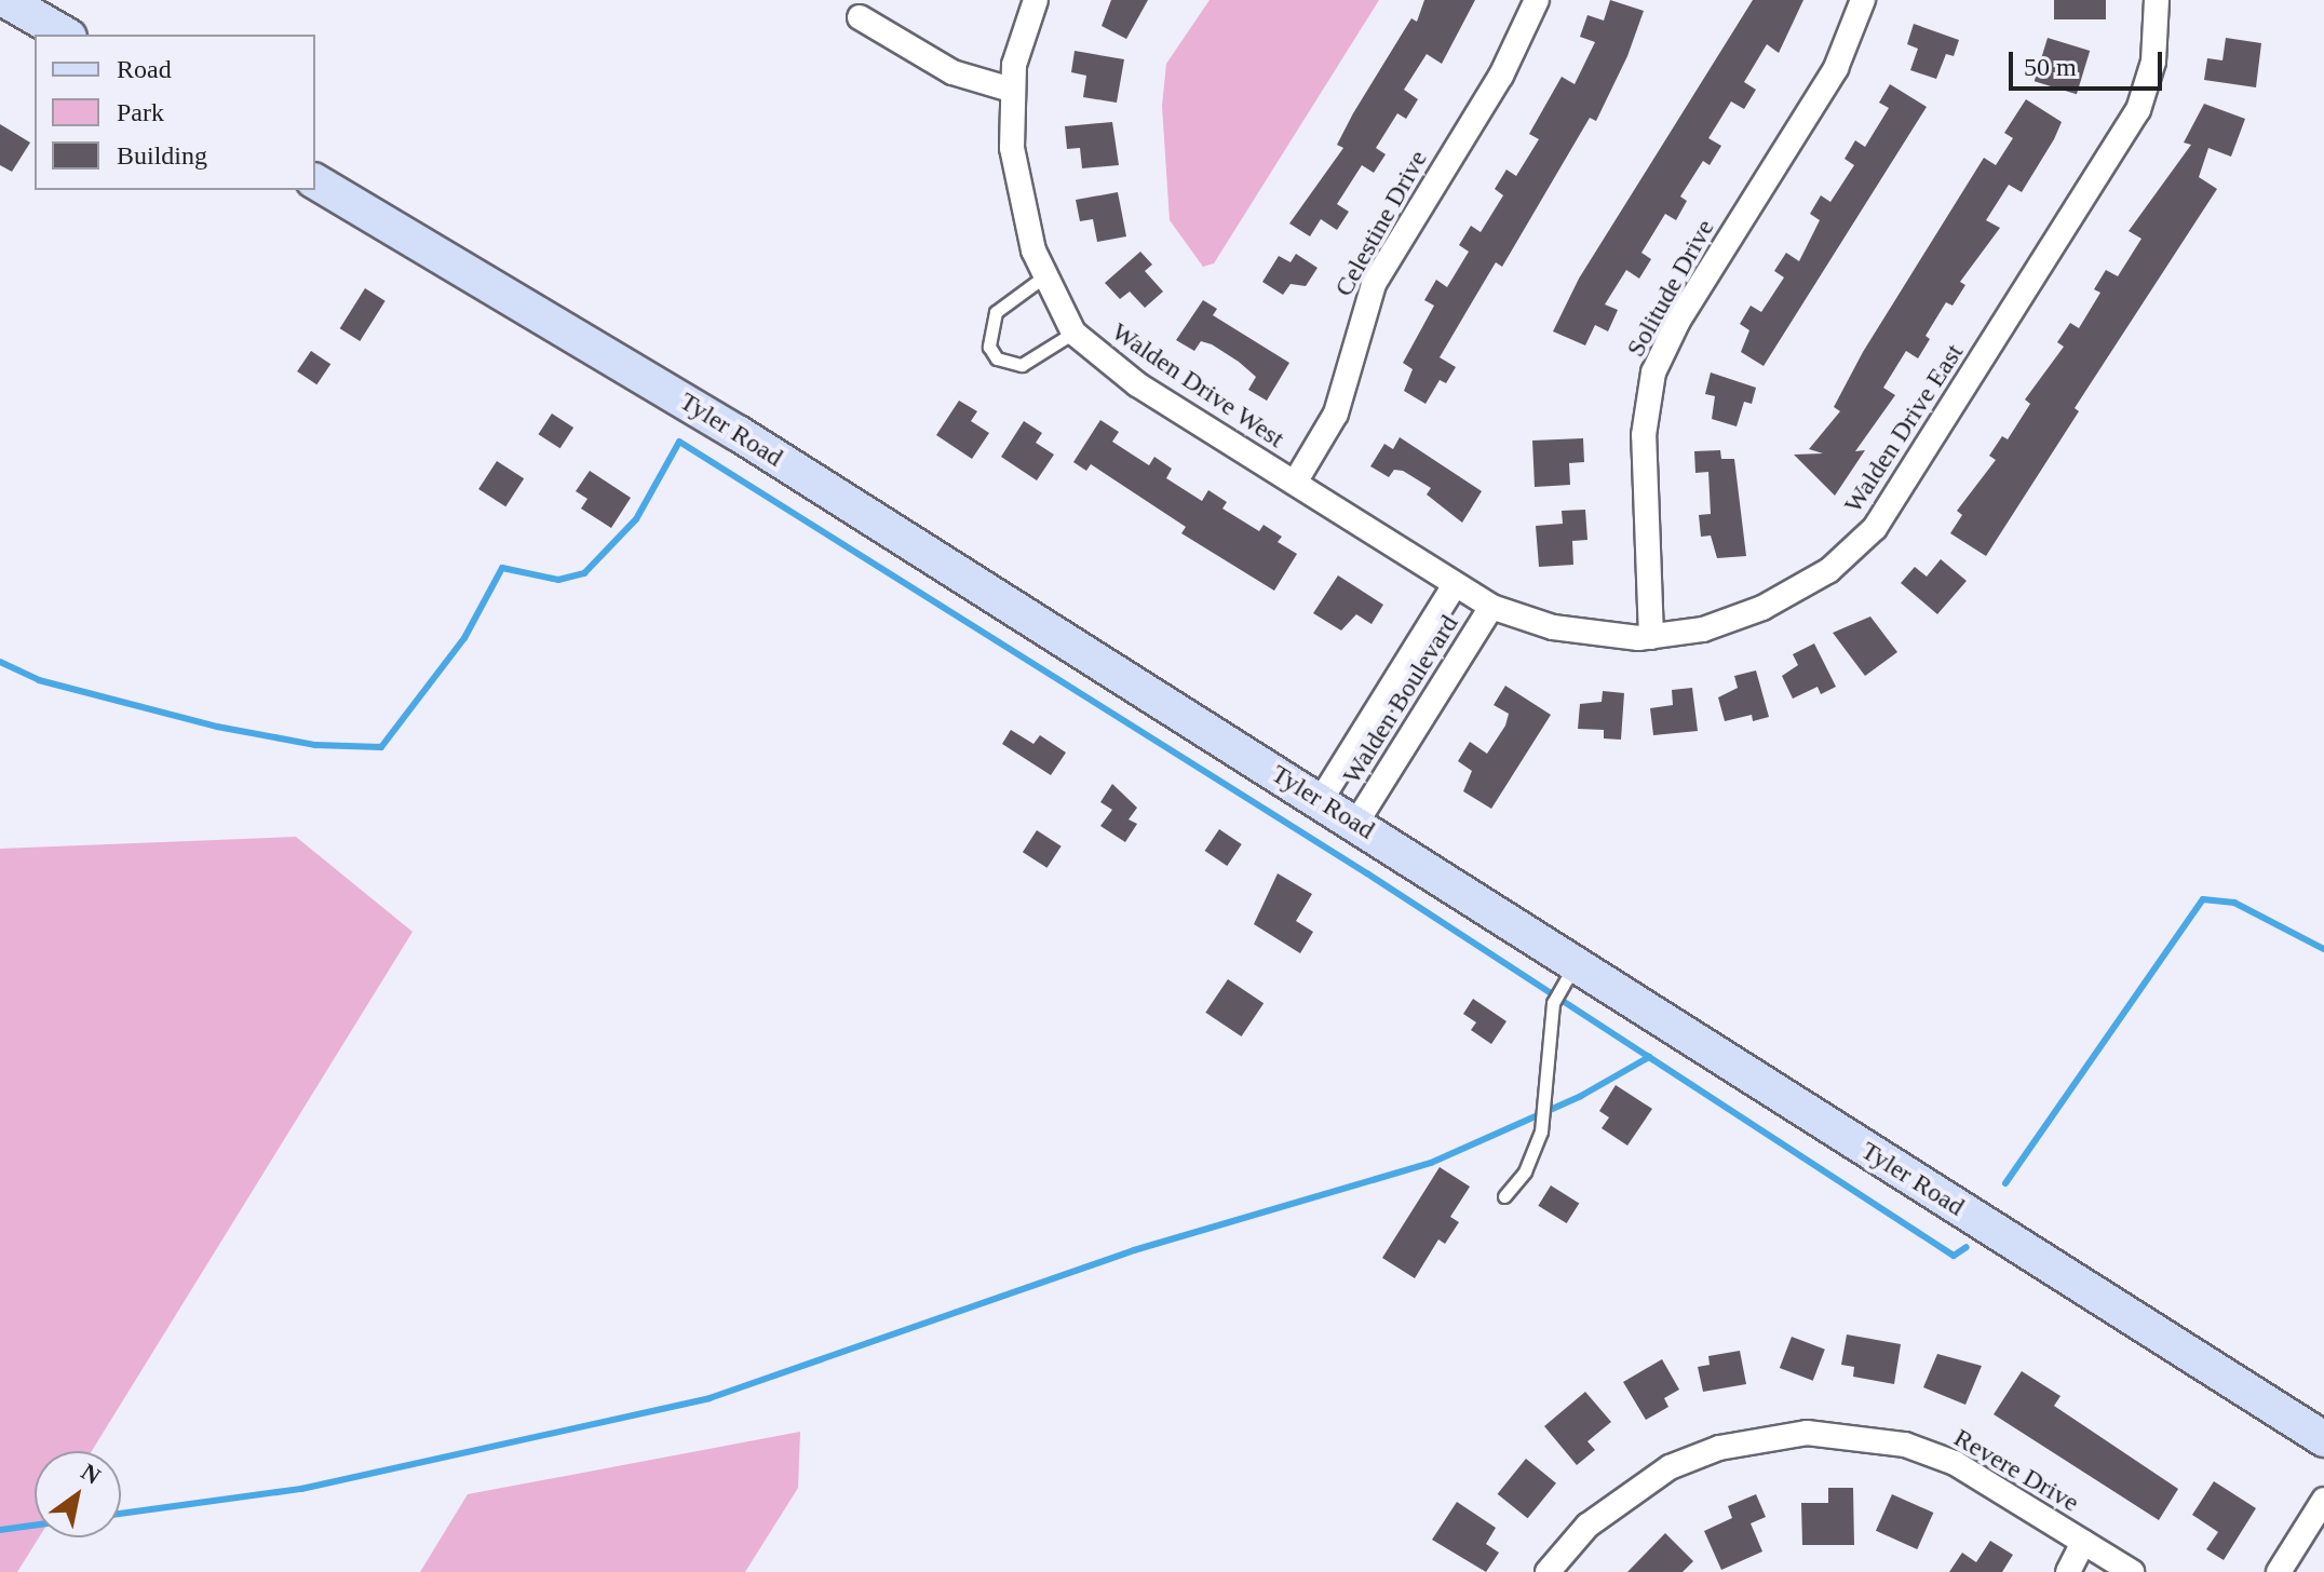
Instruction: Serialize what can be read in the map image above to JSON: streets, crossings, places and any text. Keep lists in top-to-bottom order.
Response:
{
  "streets": {
    "street": [
      "Celestine Drive",
      "Solitude Drive",
      "Walden Drive West",
      "Walden Drive East",
      "Tyler Road",
      "Walden Boulevard",
      "Revere Drive"
    ]
  },
  "crossings": [
    ["Celestine Drive", "Walden Drive West"],
    ["Solitude Drive", "Walden Drive East"],
    ["Walden Drive West", "Walden Drive East"],
    ["Walden Drive West", "Walden Boulevard"],
    ["Walden Drive East", "Walden Boulevard"],
    ["Tyler Road", "Walden Boulevard"]
  ],
  "legend": ["Road", "Park", "Building"],
  "scale_bar": "50 m",
  "north": "top right"
}
